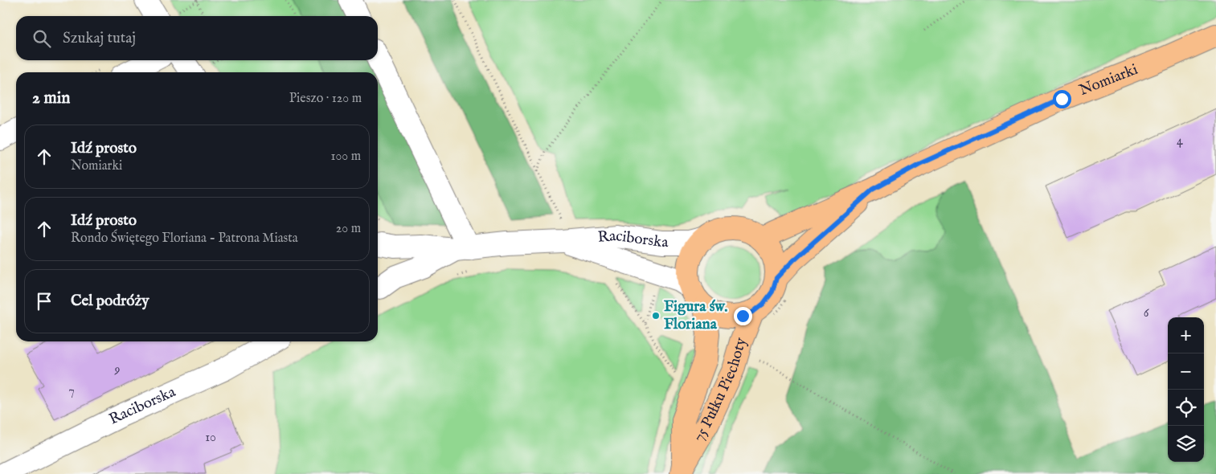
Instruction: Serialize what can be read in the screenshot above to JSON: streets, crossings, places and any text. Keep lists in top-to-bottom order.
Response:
{
  "streets": {
    "main road": ["Nomiarki", "75 Pułku Piechoty"],
    "street": ["Raciborska"]
  },
  "crossings": [
    ["Nomiarki", "Raciborska"],
    ["Nomiarki", "75 Pułku Piechoty"],
    ["Raciborska", "75 Pułku Piechoty"]
  ],
  "places": ["Figura św. Floriana"],
  "house_numbers": [
    "4",
    "6",
    "9",
    "7",
    "10"
  ],
  "page": {
    "search": "Szukaj tutaj",
    "heading": ["2 min", "Pieszo · 120 m"],
    "list": [
      ["Idź prosto", "Nomiarki", "100 m"],
      ["Idź prosto", "Rondo Świętego Floriana - Patrona Miasta", "20 m"],
      "Cel podróży"
    ],
    "map_buttons": ["+", "−"]
  }
}
